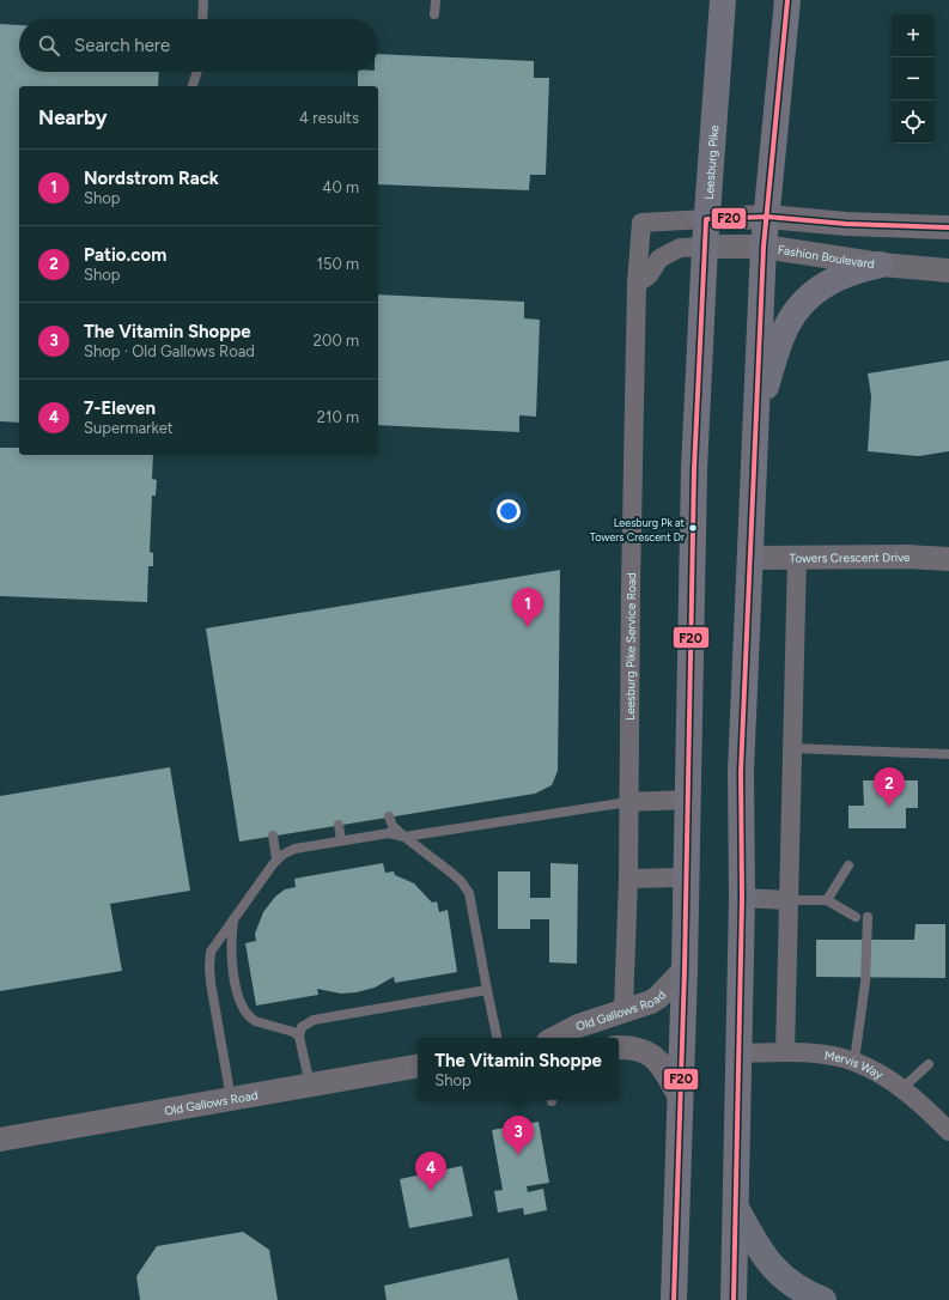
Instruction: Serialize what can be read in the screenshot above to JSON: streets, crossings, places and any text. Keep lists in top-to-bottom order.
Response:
{
  "streets": {
    "highway": ["Leesburg Pike"],
    "street": [
      "Fashion Boulevard",
      "Towers Crescent Drive",
      "Leesburg Pike Service Road",
      "Old Gallows Road",
      "Mervis Way"
    ]
  },
  "crossings": [
    ["Leesburg Pike", "Fashion Boulevard"],
    ["Leesburg Pike", "Leesburg Pike Service Road"],
    ["Leesburg Pike", "Old Gallows Road"],
    ["Leesburg Pike Service Road", "Old Gallows Road"]
  ],
  "places": ["Leesburg Pk at Towers Crescent Dr"],
  "lines": ["transit line F20"],
  "page": {
    "map_buttons": ["+", "−"],
    "search": "Search here",
    "heading": ["Nearby", "4 results"],
    "list": [
      {
        "mark": "1",
        "name": "Nordstrom Rack",
        "note": "Shop",
        "value": "40 m"
      },
      {
        "mark": "2",
        "name": "Patio.com",
        "note": "Shop",
        "value": "150 m"
      },
      {
        "mark": "3",
        "name": "The Vitamin Shoppe",
        "note": "Shop · Old Gallows Road",
        "value": "200 m"
      },
      {
        "mark": "4",
        "name": "7-Eleven",
        "note": "Supermarket",
        "value": "210 m"
      }
    ],
    "pins": [
      "1",
      "2",
      "3",
      "4"
    ],
    "popup": ["The Vitamin Shoppe", "Shop"]
  }
}
